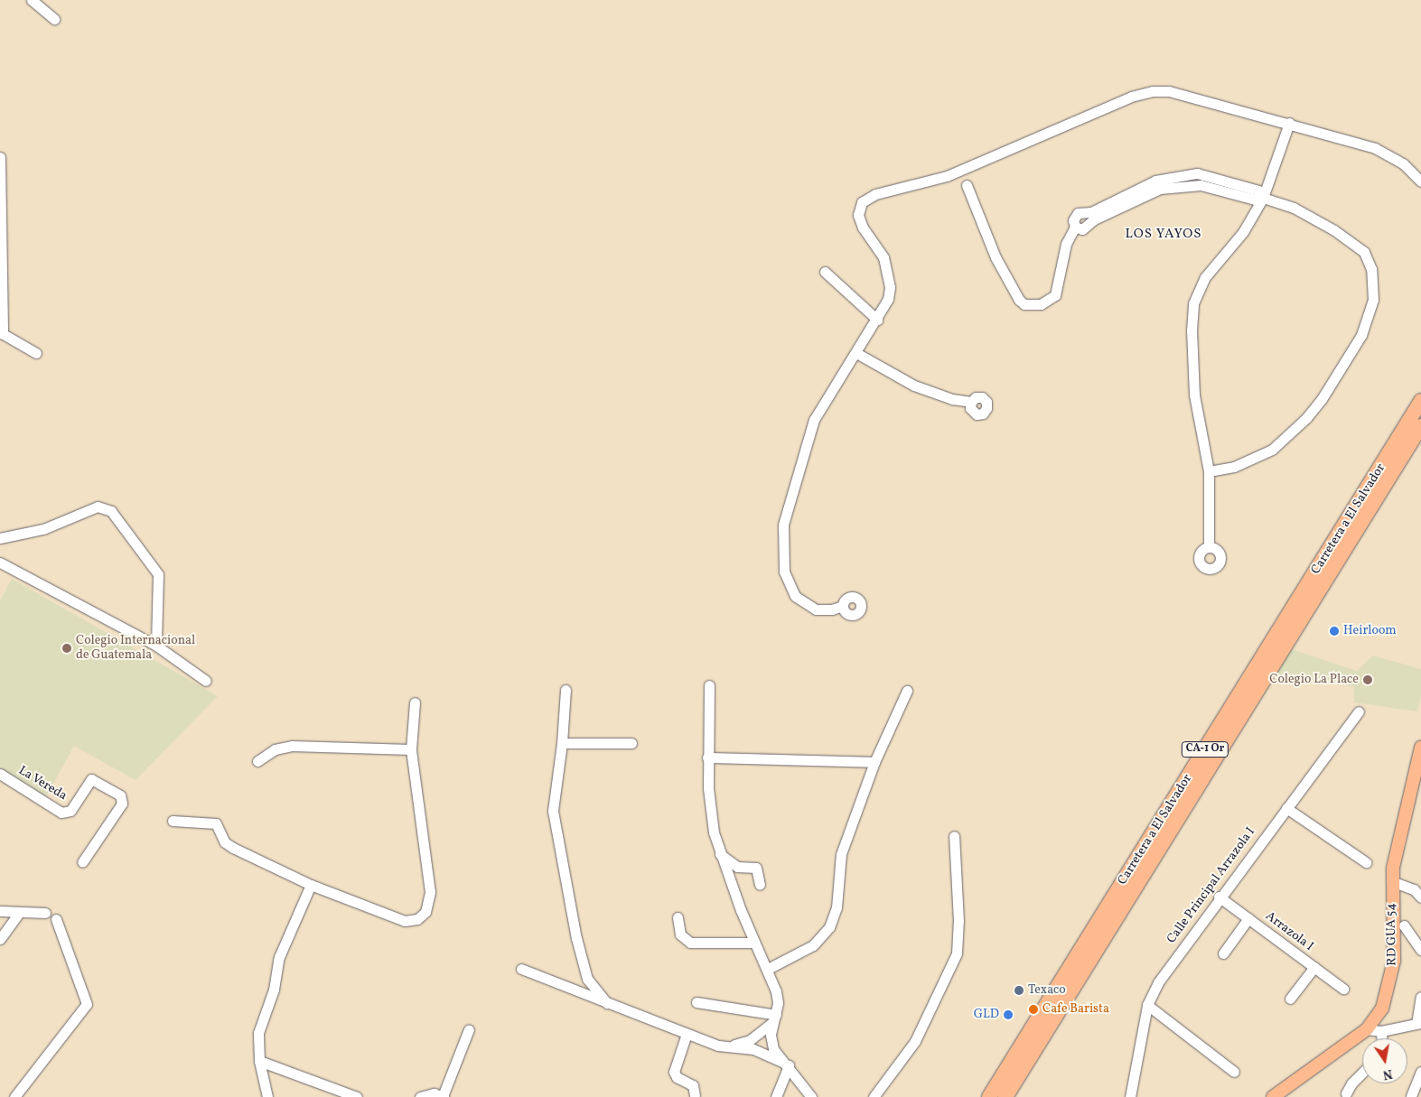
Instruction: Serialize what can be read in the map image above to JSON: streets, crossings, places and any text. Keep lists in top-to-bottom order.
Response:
{
  "streets": {
    "highway": ["Carretera a El Salvador", "CA-1 Or"],
    "main road": ["RD GUA 54"],
    "street": ["La Vereda", "Calle Principal Arrazola I", "Arrazola I"]
  },
  "crossings": [
    ["Calle Principal Arrazola I", "Arrazola I"]
  ],
  "districts": ["LOS YAYOS"],
  "places": [
    "Heirloom",
    "Colegio Internacional de Guatemala",
    "Colegio La Place",
    "Texaco",
    "Cafe Barista",
    "GLD"
  ],
  "north": "bottom"
}
